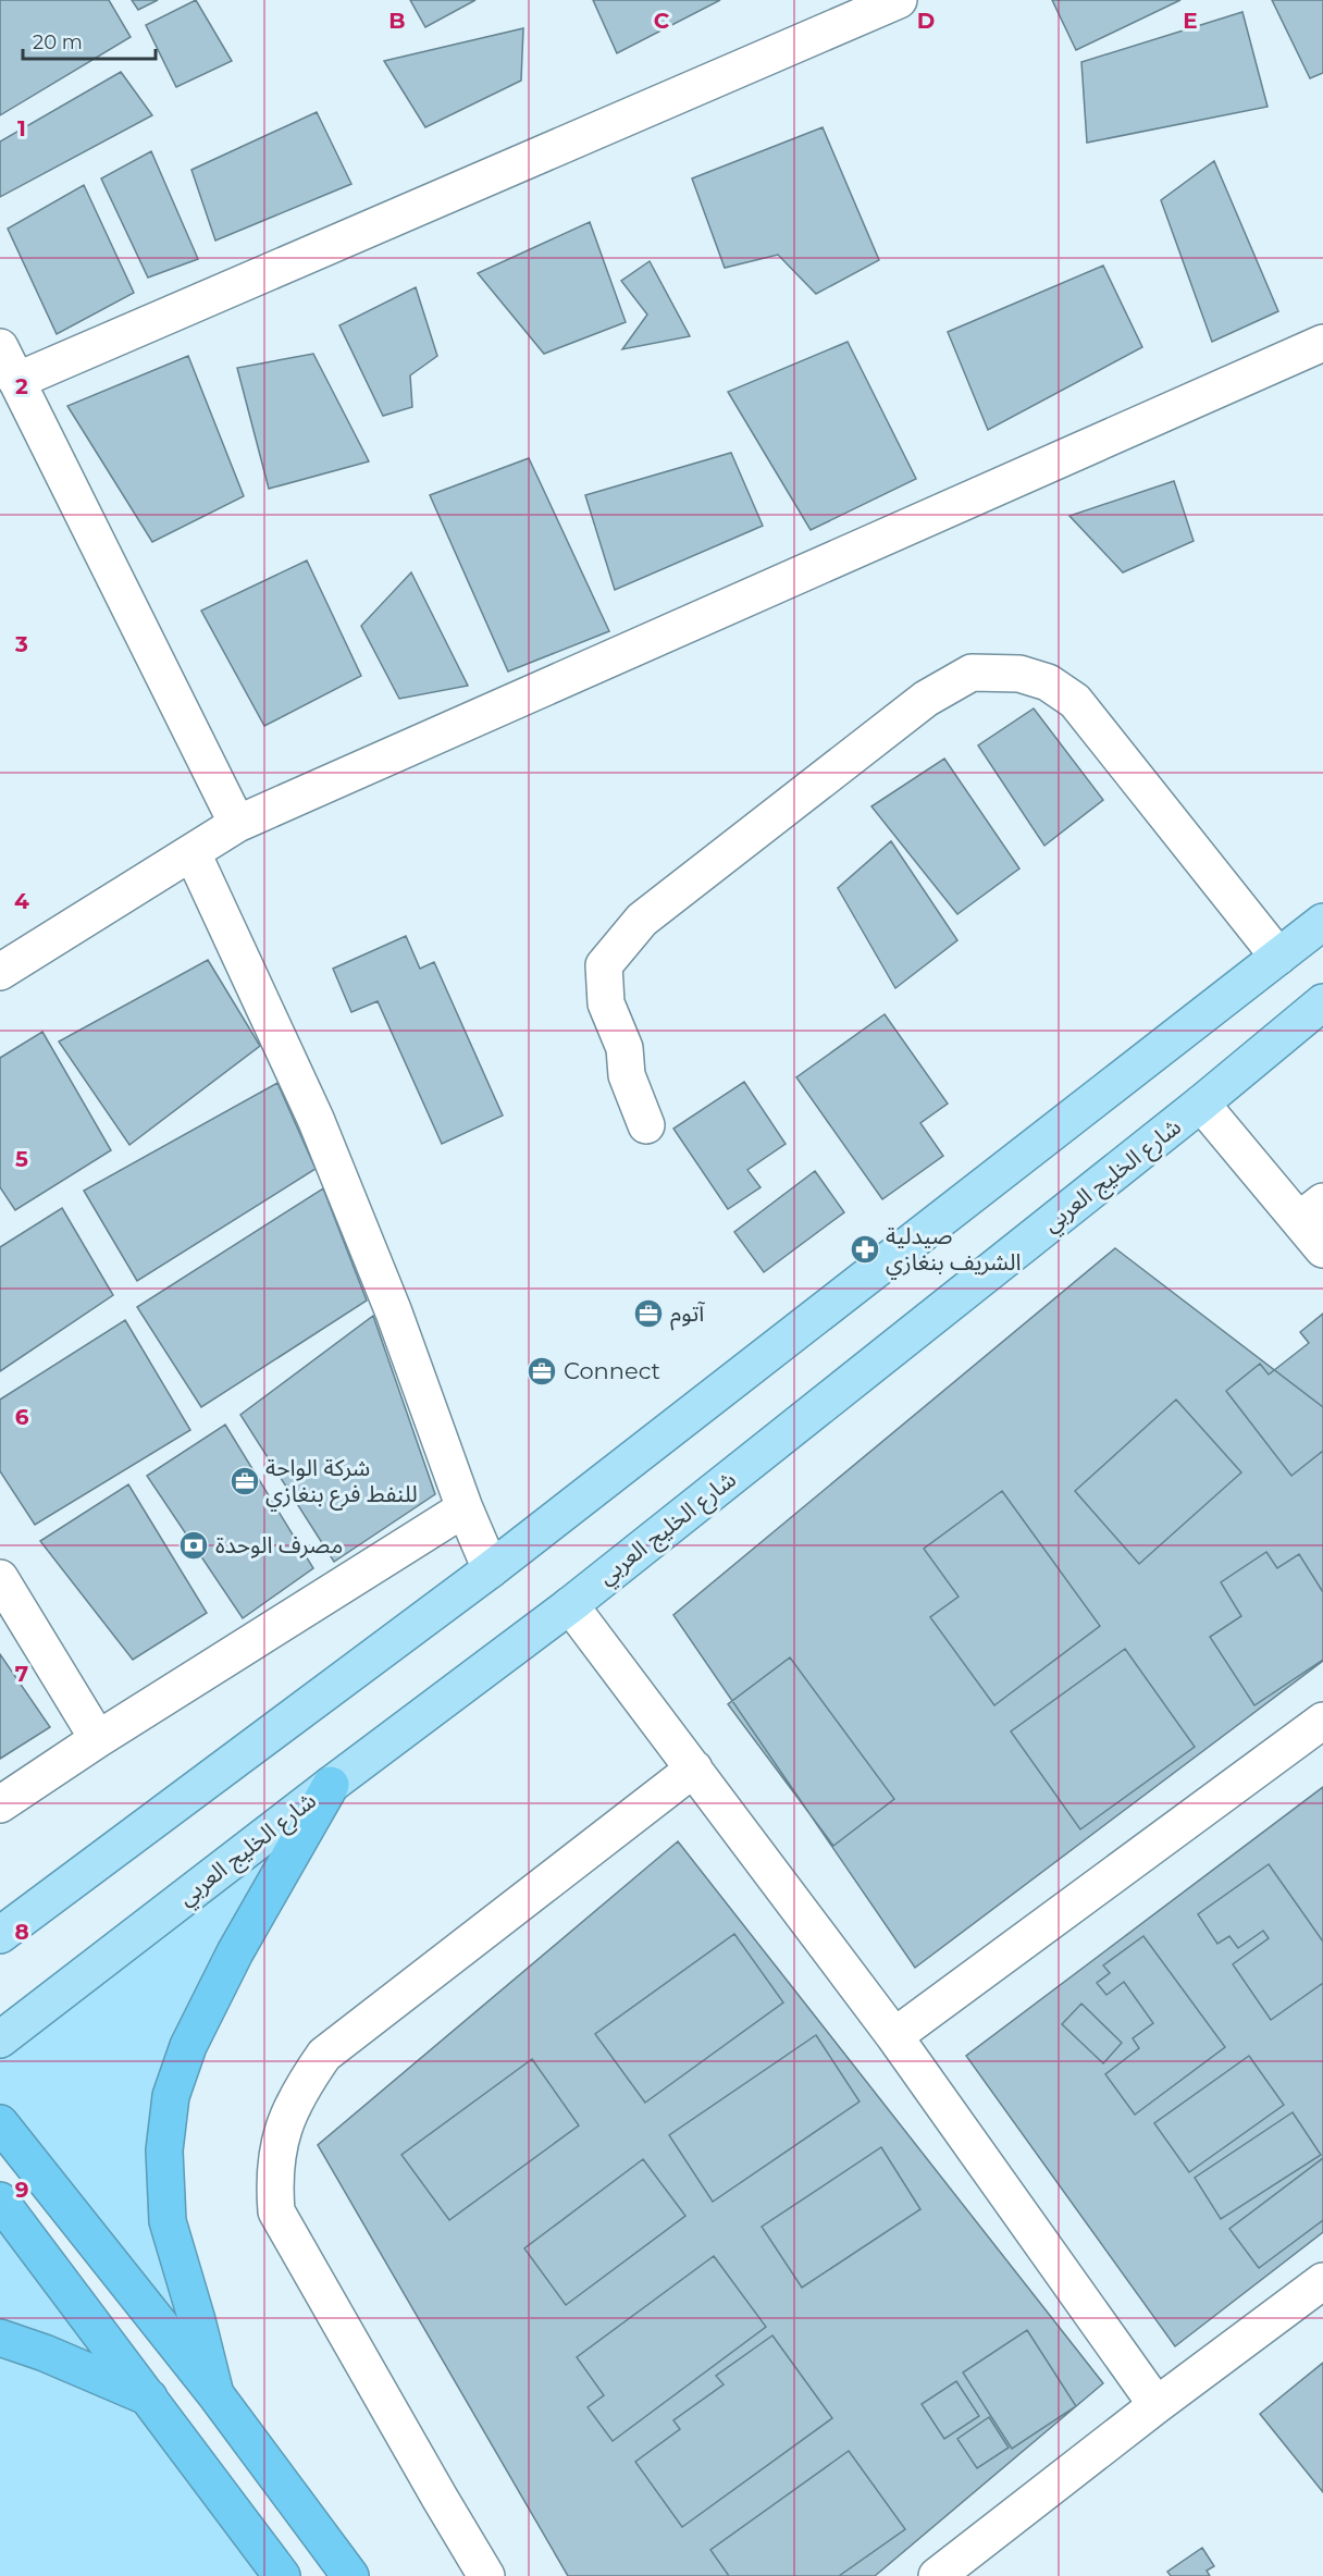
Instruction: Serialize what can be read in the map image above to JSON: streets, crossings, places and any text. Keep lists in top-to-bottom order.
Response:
{
  "streets": {
    "main road": ["شارع الخليج العربي"]
  },
  "places": {
    "pharmacy": ["صيدلية الشريف بنغازي"],
    "office": ["آتوم", "Connect", "شركة الواحة للنفط فرع بنغازي"],
    "bank": ["مصرف الوحدة"]
  },
  "scale_bar": "20 m",
  "grid": {
    "columns": [
      "B",
      "C",
      "D",
      "E"
    ],
    "rows": [
      "1",
      "2",
      "3",
      "4",
      "5",
      "6",
      "7",
      "8",
      "9"
    ]
  }
}
